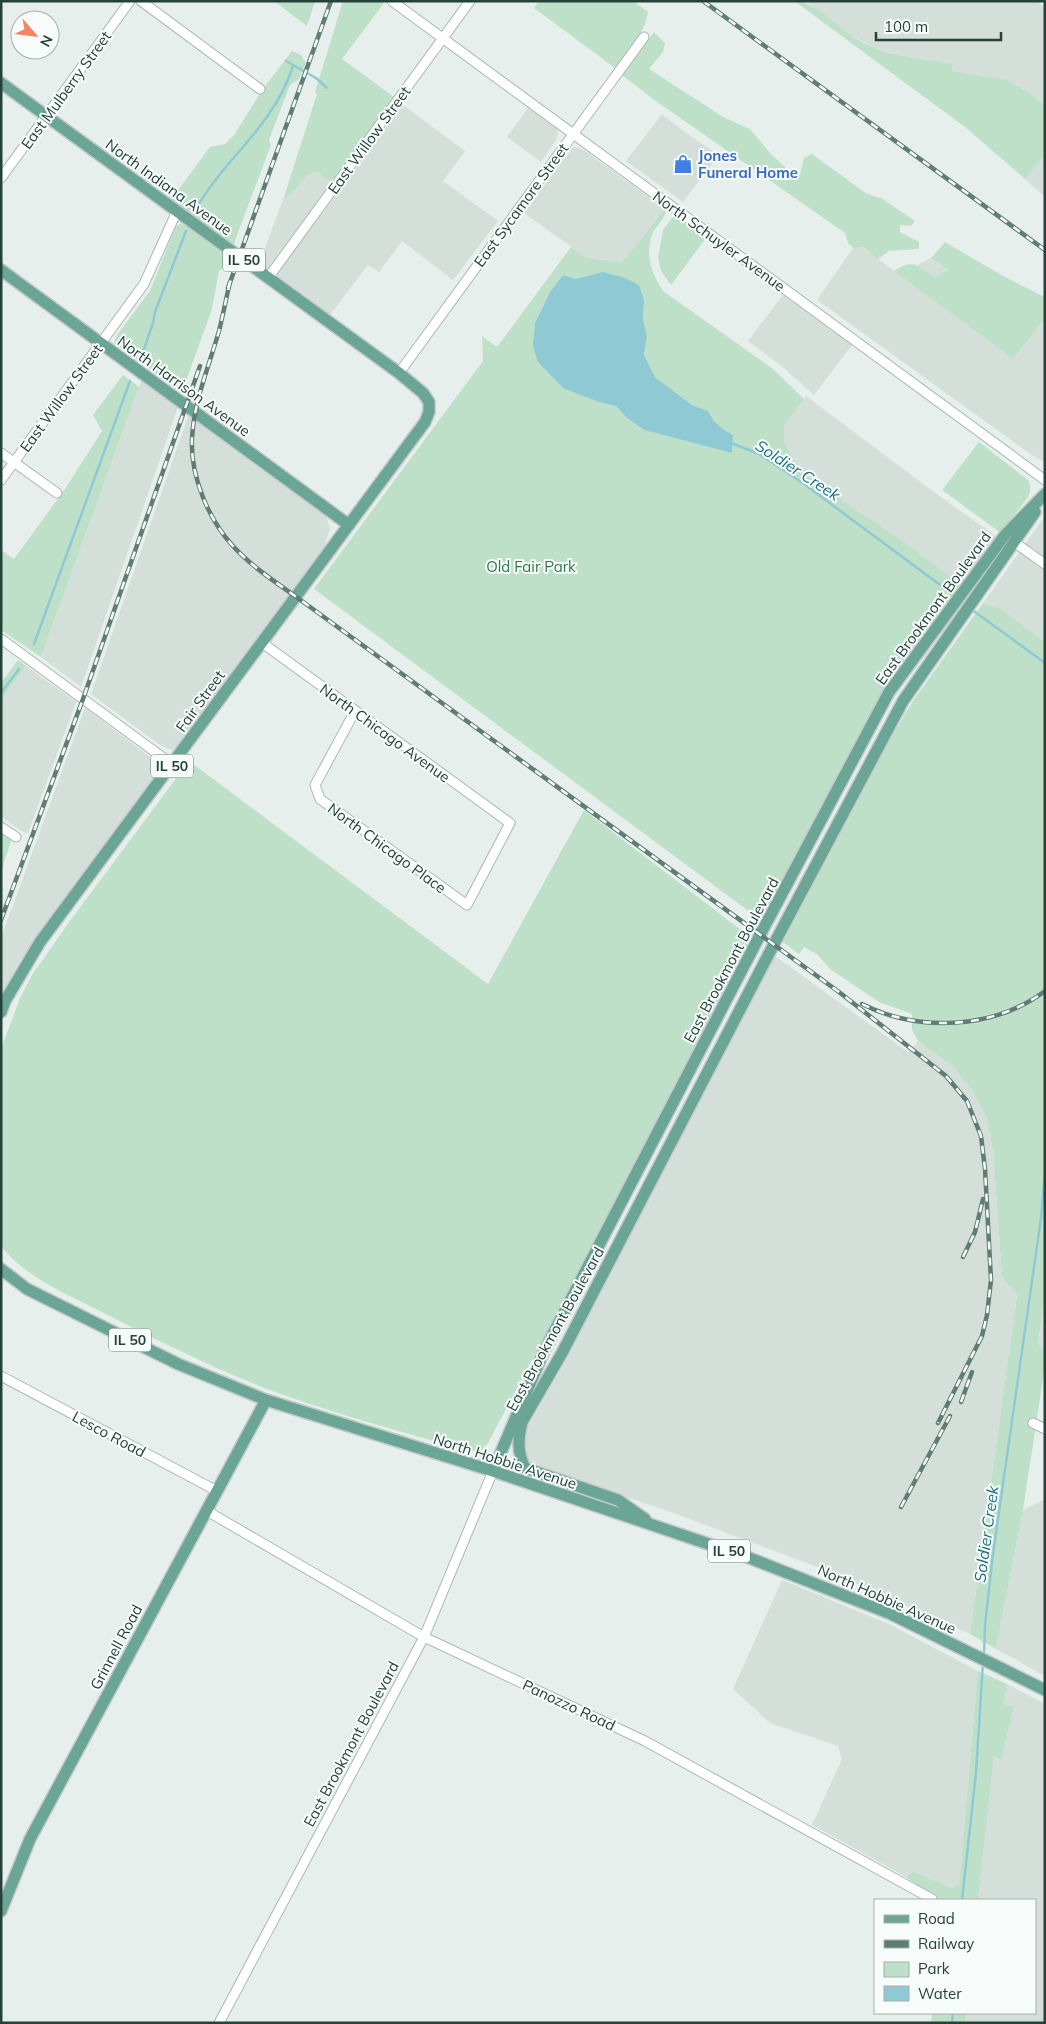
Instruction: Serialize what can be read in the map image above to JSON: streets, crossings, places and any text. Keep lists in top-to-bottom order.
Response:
{
  "streets": {
    "main road": [
      "North Indiana Avenue",
      "IL 50",
      "North Harrison Avenue",
      "East Brookmont Boulevard",
      "Fair Street",
      "North Hobbie Avenue",
      "Grinnell Road"
    ],
    "street": [
      "East Mulberry Street",
      "East Willow Street",
      "East Sycamore Street",
      "North Schuyler Avenue",
      "North Chicago Avenue",
      "North Chicago Place",
      "Lesco Road",
      "Panozzo Road"
    ]
  },
  "crossings": [
    ["East Mulberry Street", "North Indiana Avenue"],
    ["East Willow Street", "North Indiana Avenue"],
    ["East Willow Street", "North Schuyler Avenue"],
    ["East Willow Street", "North Harrison Avenue"],
    ["North Indiana Avenue", "East Sycamore Street"],
    ["North Indiana Avenue", "Fair Street"],
    ["East Sycamore Street", "North Schuyler Avenue"],
    ["North Harrison Avenue", "Fair Street"],
    ["East Brookmont Boulevard", "North Hobbie Avenue"],
    ["East Brookmont Boulevard", "Panozzo Road"],
    ["Fair Street", "North Chicago Avenue"],
    ["North Chicago Avenue", "North Chicago Place"],
    ["Lesco Road", "Grinnell Road"],
    ["North Hobbie Avenue", "Grinnell Road"],
    ["Grinnell Road", "Panozzo Road"]
  ],
  "water": ["Soldier Creek"],
  "parks": ["Old Fair Park"],
  "places": {
    "shop": ["Jones Funeral Home"]
  },
  "legend": [
    "Road",
    "Railway",
    "Park",
    "Water"
  ],
  "scale_bar": "100 m",
  "north": "bottom right"
}
